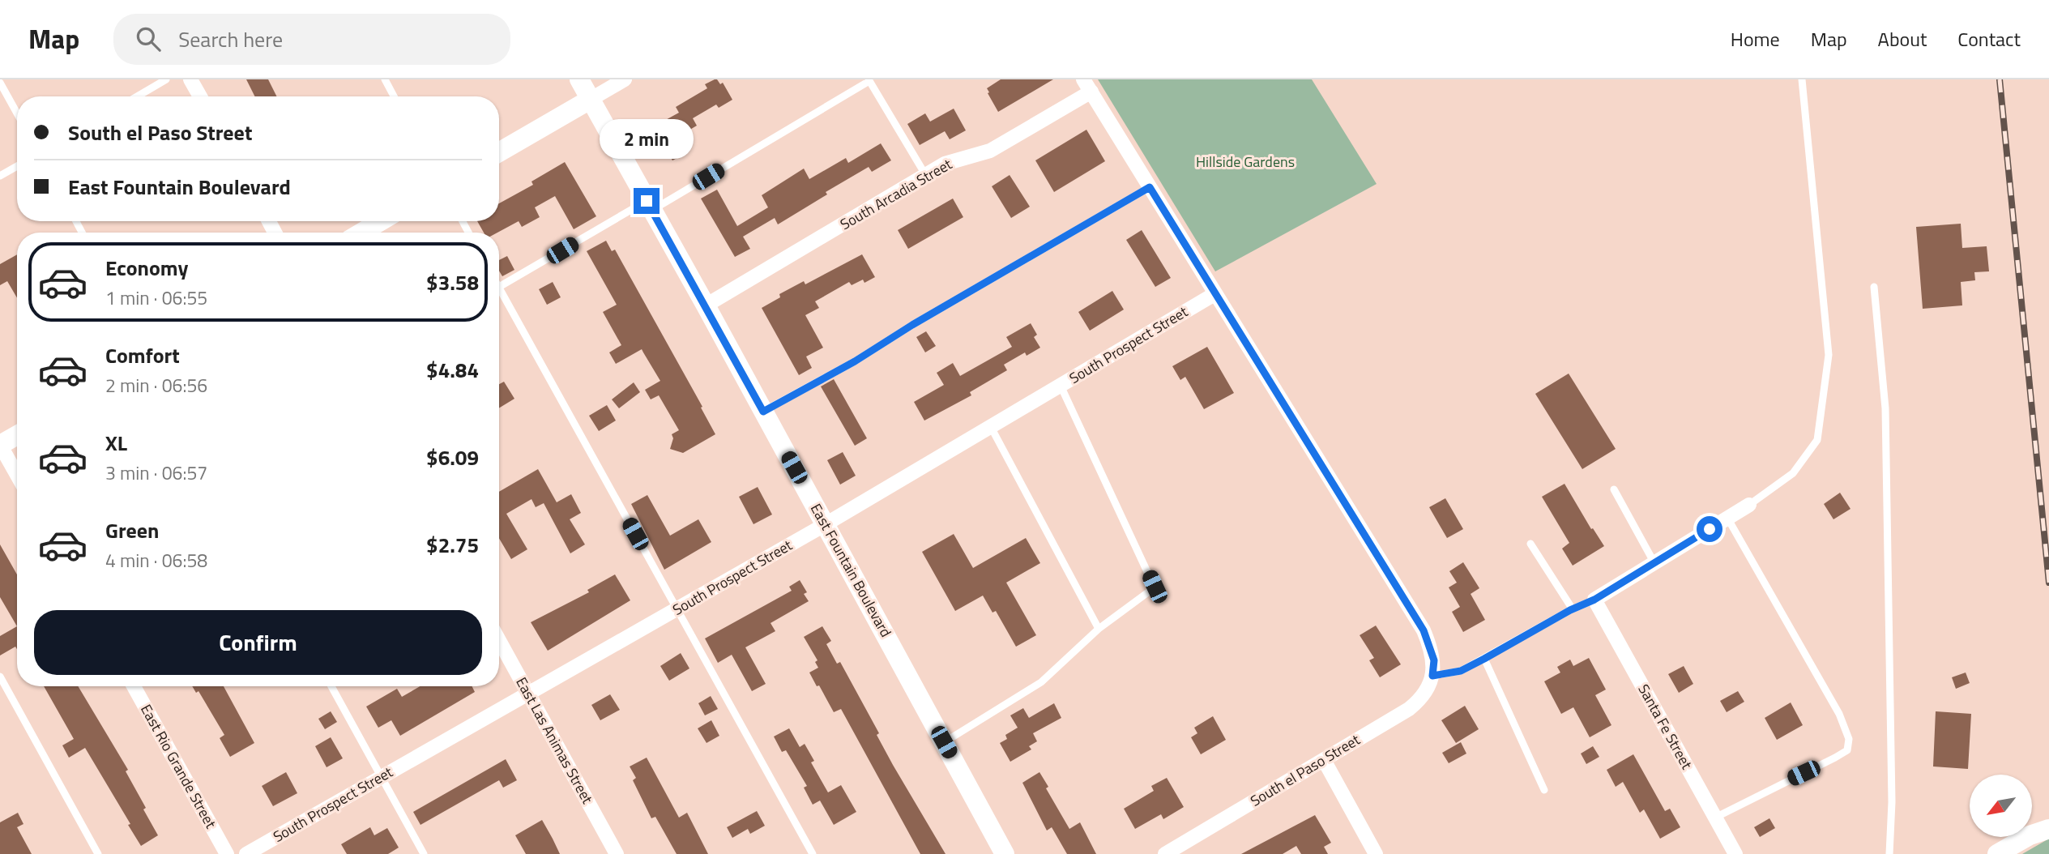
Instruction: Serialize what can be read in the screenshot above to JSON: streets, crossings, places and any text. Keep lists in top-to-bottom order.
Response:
{
  "streets": {
    "main road": ["East Fountain Boulevard"],
    "street": [
      "South Arcadia Street",
      "South Prospect Street",
      "Santa Fe Street",
      "East Las Animas Street",
      "East Rio Grande Street",
      "South el Paso Street"
    ]
  },
  "crossings": [
    ["South Arcadia Street", "East Fountain Boulevard"],
    ["South Prospect Street", "East Fountain Boulevard"],
    ["South Prospect Street", "East Las Animas Street"]
  ],
  "parks": ["Hillside Gardens"],
  "north": "bottom left",
  "page": {
    "header": "Map",
    "search": "Search here",
    "nav": [
      "Home",
      "Map",
      "About",
      "Contact"
    ],
    "banner": ["South el Paso Street", "East Fountain Boulevard"],
    "bubble": "2 min",
    "list": [
      {
        "name": "Economy",
        "note": "1 min · 06:55",
        "value": "$3.58"
      },
      {
        "name": "Comfort",
        "note": "2 min · 06:56",
        "value": "$4.84"
      },
      {
        "name": "XL",
        "note": "3 min · 06:57",
        "value": "$6.09"
      },
      {
        "name": "Green",
        "note": "4 min · 06:58",
        "value": "$2.75"
      }
    ],
    "buttons": "Confirm"
  }
}
